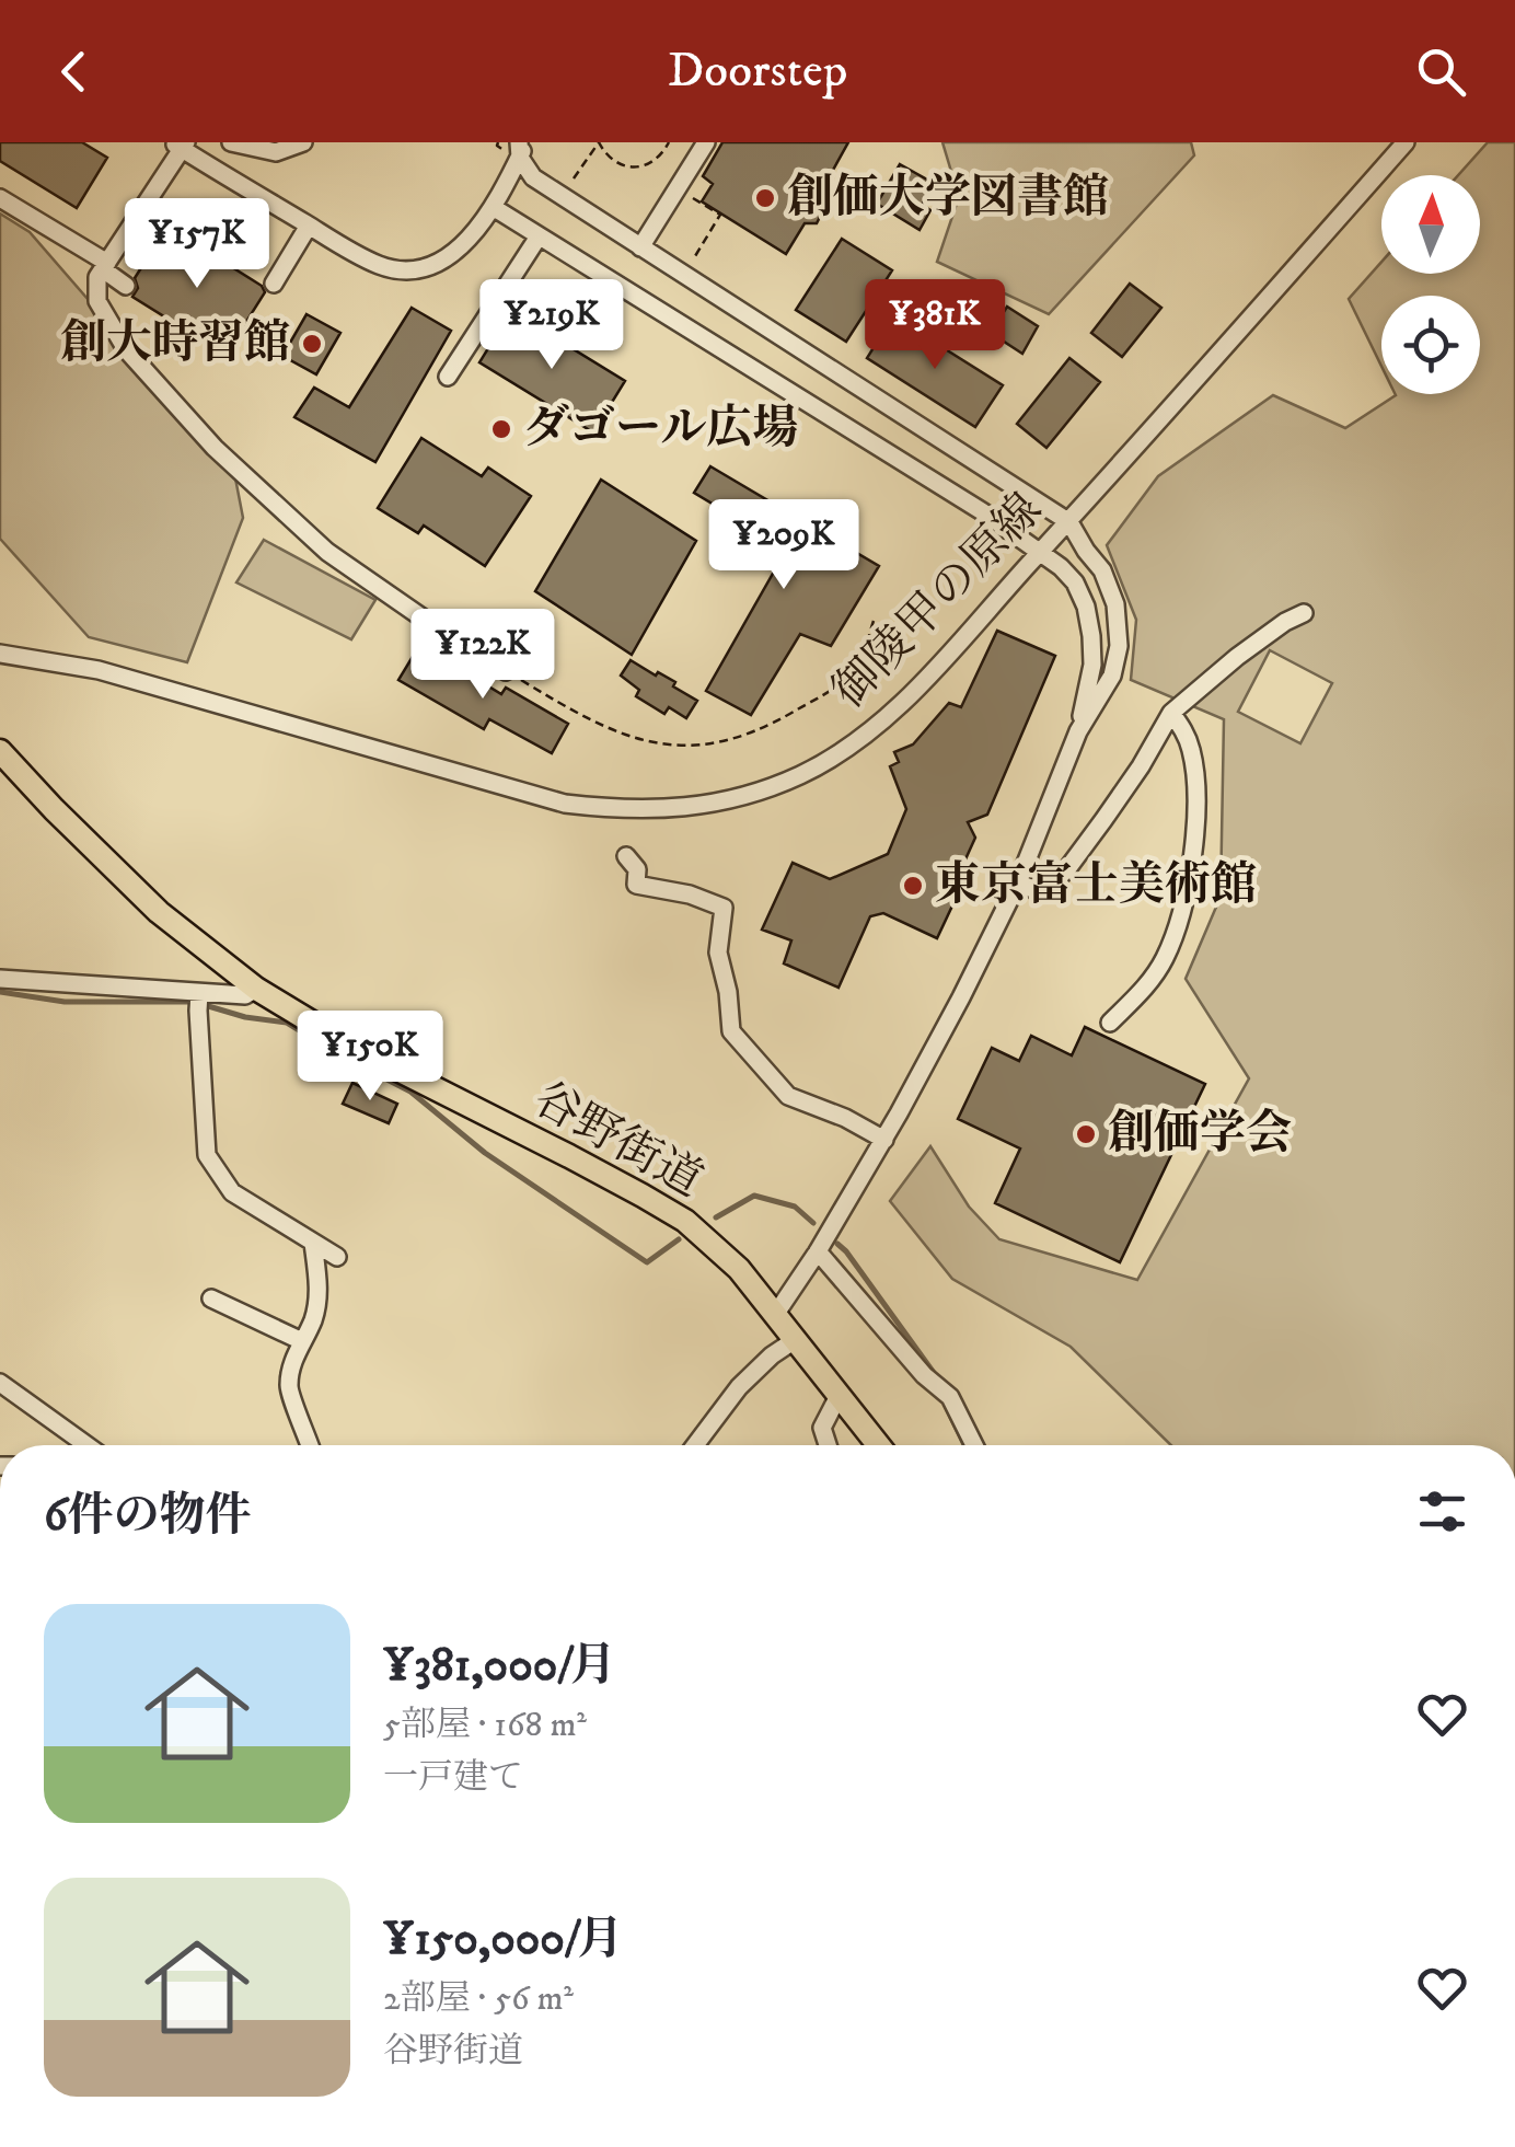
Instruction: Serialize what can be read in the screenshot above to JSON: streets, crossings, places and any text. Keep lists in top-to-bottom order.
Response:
{
  "streets": {
    "main road": ["谷野街道"],
    "street": ["御陵甲の原線"]
  },
  "places": [
    "創価大学図書館",
    "創大時習館",
    "ダゴール広場",
    "東京富士美術館",
    "創価学会"
  ],
  "north": "top",
  "page": {
    "header": "Doorstep",
    "price": [
      "¥157K",
      "¥219K",
      "¥381K",
      "¥209K",
      "¥122K",
      "¥150K"
    ],
    "heading": "6件の物件",
    "list": [
      {
        "name": "¥381,000/月",
        "note": "5部屋 · 168 m² · 一戸建て"
      },
      {
        "name": "¥150,000/月",
        "note": "2部屋 · 56 m² · 谷野街道"
      }
    ]
  }
}
